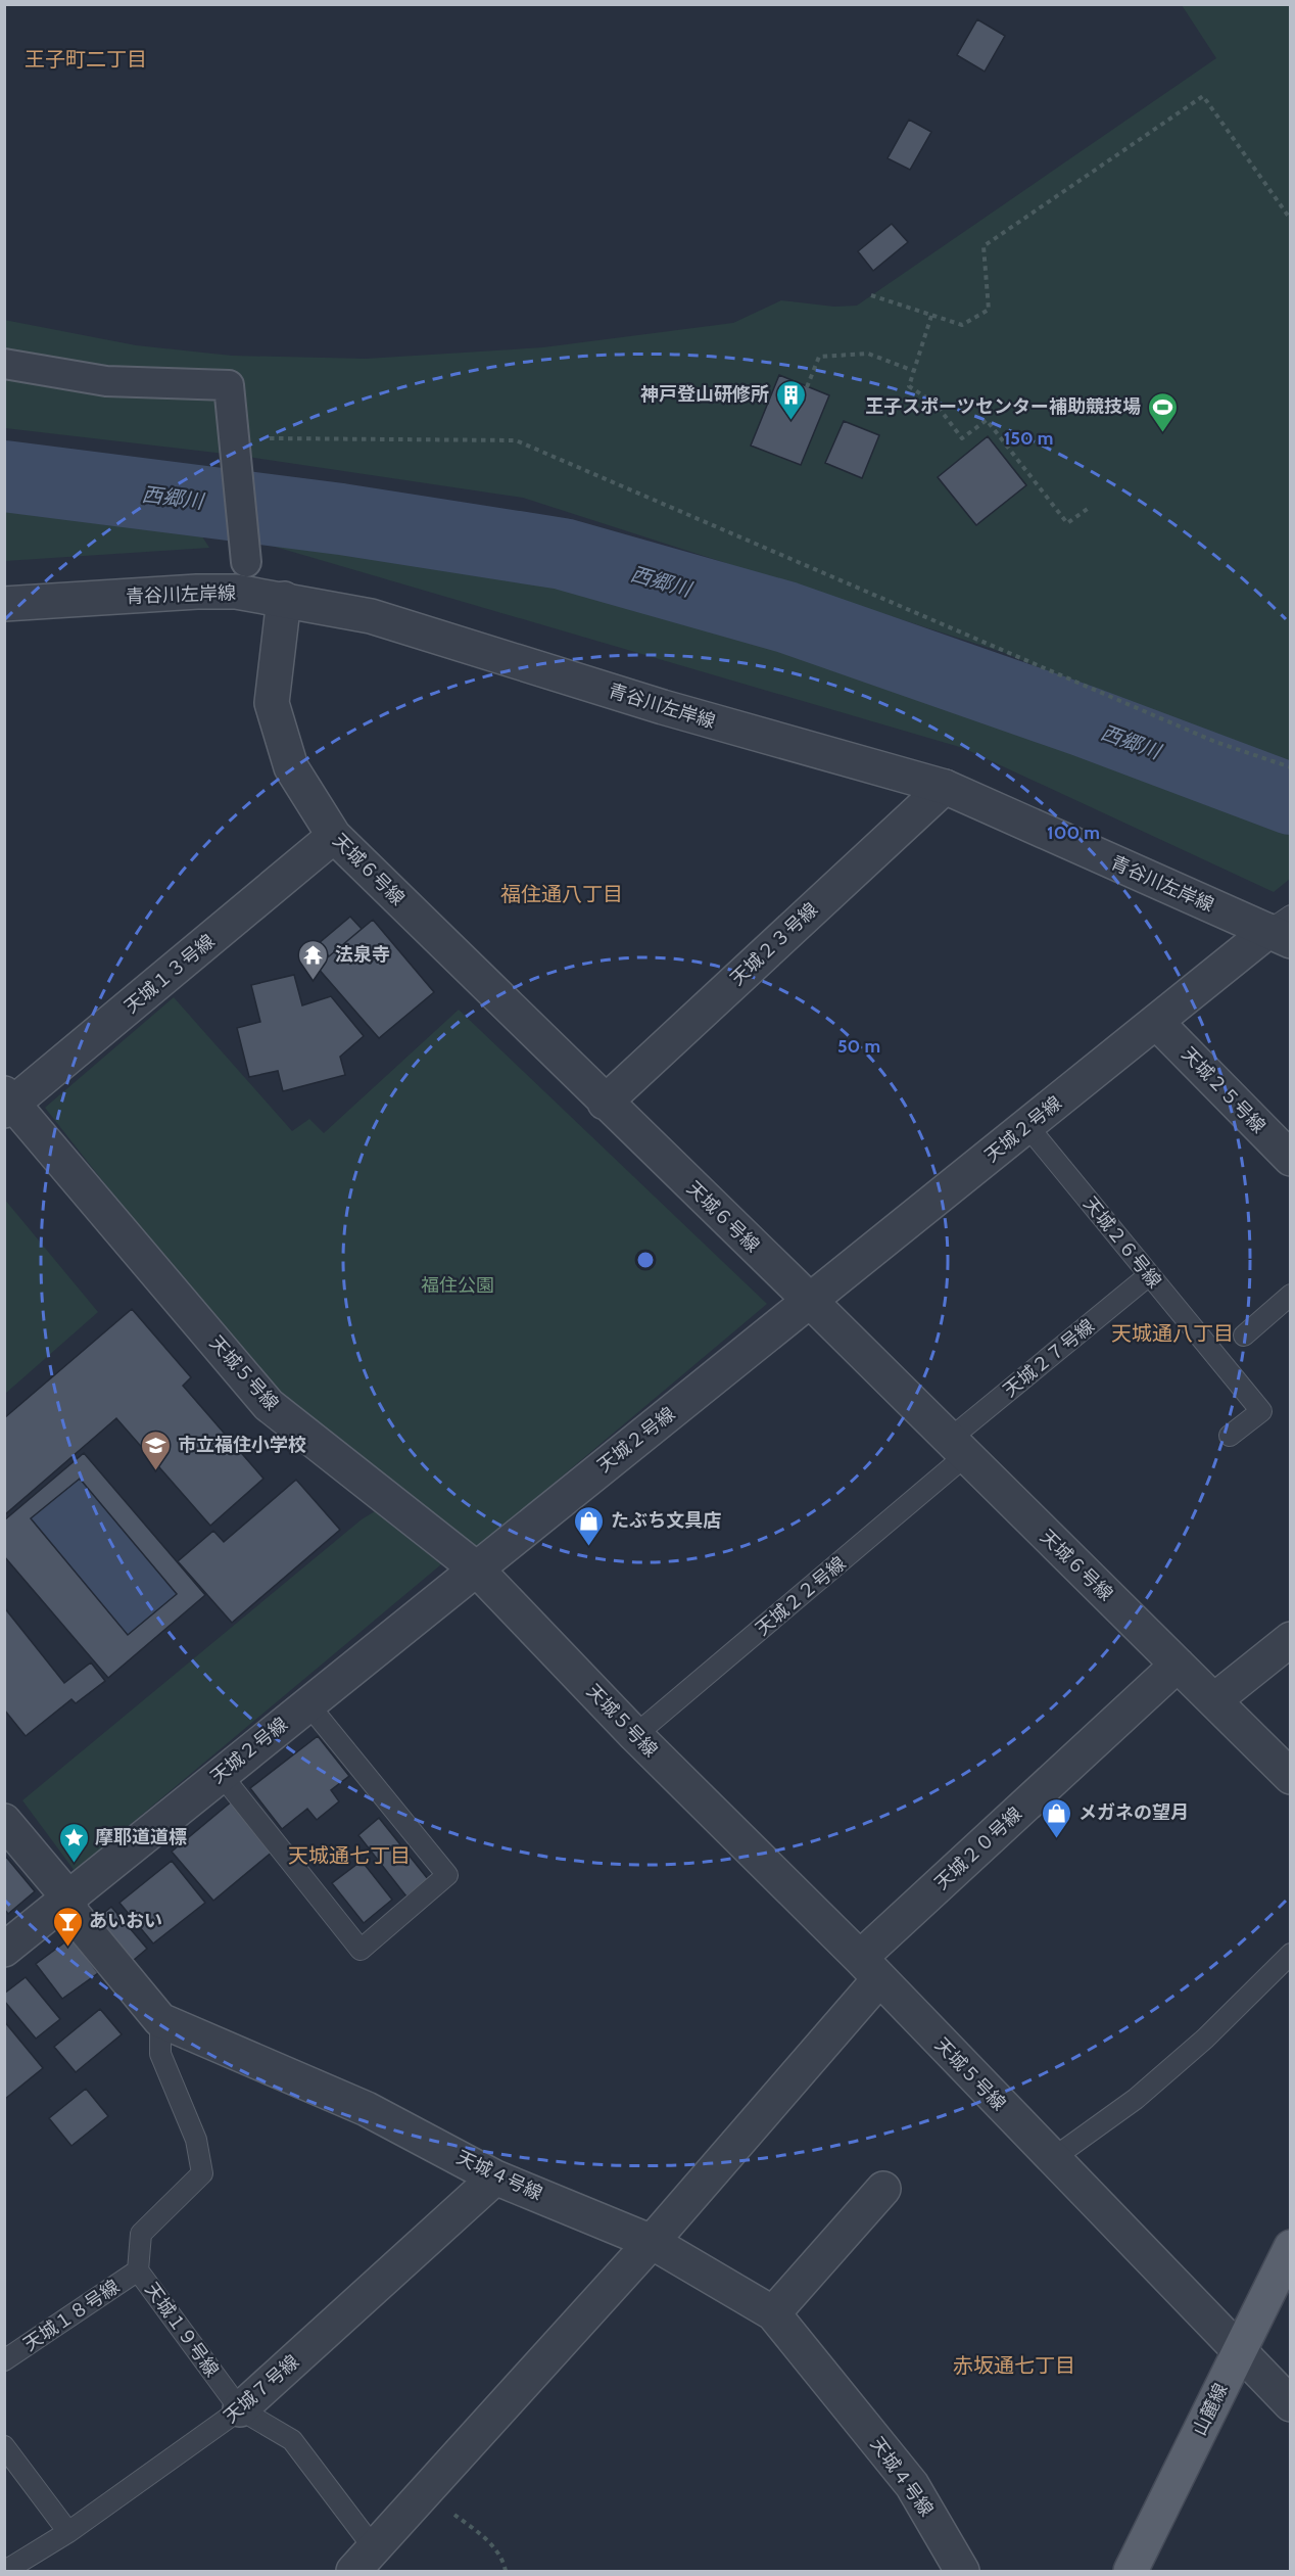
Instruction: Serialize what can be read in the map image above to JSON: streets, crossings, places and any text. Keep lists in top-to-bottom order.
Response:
{
  "streets": {
    "main road": ["山麓線"],
    "street": [
      "青谷川左岸線",
      "天城６号線",
      "天城２３号線",
      "天城１３号線",
      "天城２５号線",
      "天城２号線",
      "天城５号線",
      "天城２０号線",
      "天城４号線",
      "天城７号線"
    ],
    "lane": [
      "天城２６号線",
      "天城２７号線",
      "天城２２号線",
      "天城１８号線",
      "天城１９号線"
    ]
  },
  "crossings": [
    ["青谷川左岸線", "天城６号線"],
    ["青谷川左岸線", "天城２３号線"],
    ["青谷川左岸線", "天城２号線"],
    ["天城６号線", "天城２３号線"],
    ["天城６号線", "天城１３号線"],
    ["天城６号線", "天城２号線"],
    ["天城６号線", "天城２７号線"],
    ["天城６号線", "天城２２号線"],
    ["天城６号線", "天城２０号線"],
    ["天城１３号線", "天城５号線"],
    ["天城２５号線", "天城２号線"],
    ["天城２号線", "天城２６号線"],
    ["天城２号線", "天城５号線"],
    ["天城２号線", "天城４号線"],
    ["天城２６号線", "天城２７号線"],
    ["天城２７号線", "天城２２号線"],
    ["天城５号線", "天城２２号線"],
    ["天城５号線", "天城２０号線"],
    ["天城５号線", "山麓線"],
    ["天城２０号線", "天城４号線"],
    ["天城４号線", "天城１９号線"],
    ["天城４号線", "天城７号線"],
    ["天城１８号線", "天城１９号線"],
    ["天城１９号線", "天城７号線"]
  ],
  "districts": [
    "王子町二丁目",
    "福住通八丁目",
    "天城通八丁目",
    "天城通七丁目",
    "赤坂通七丁目"
  ],
  "water": ["西郷川"],
  "parks": ["福住公園"],
  "places": {
    "building": ["神戸登山研修所"],
    "sports": ["王子スポーツセンター補助競技場"],
    "temple": ["法泉寺"],
    "school or university": ["市立福住小学校"],
    "shop": ["たぶち文具店", "メガネの望月"],
    "place": ["摩耶道道標"],
    "bar": ["あいおい"]
  },
  "rings": ["150 m", "100 m", "50 m"]
}
